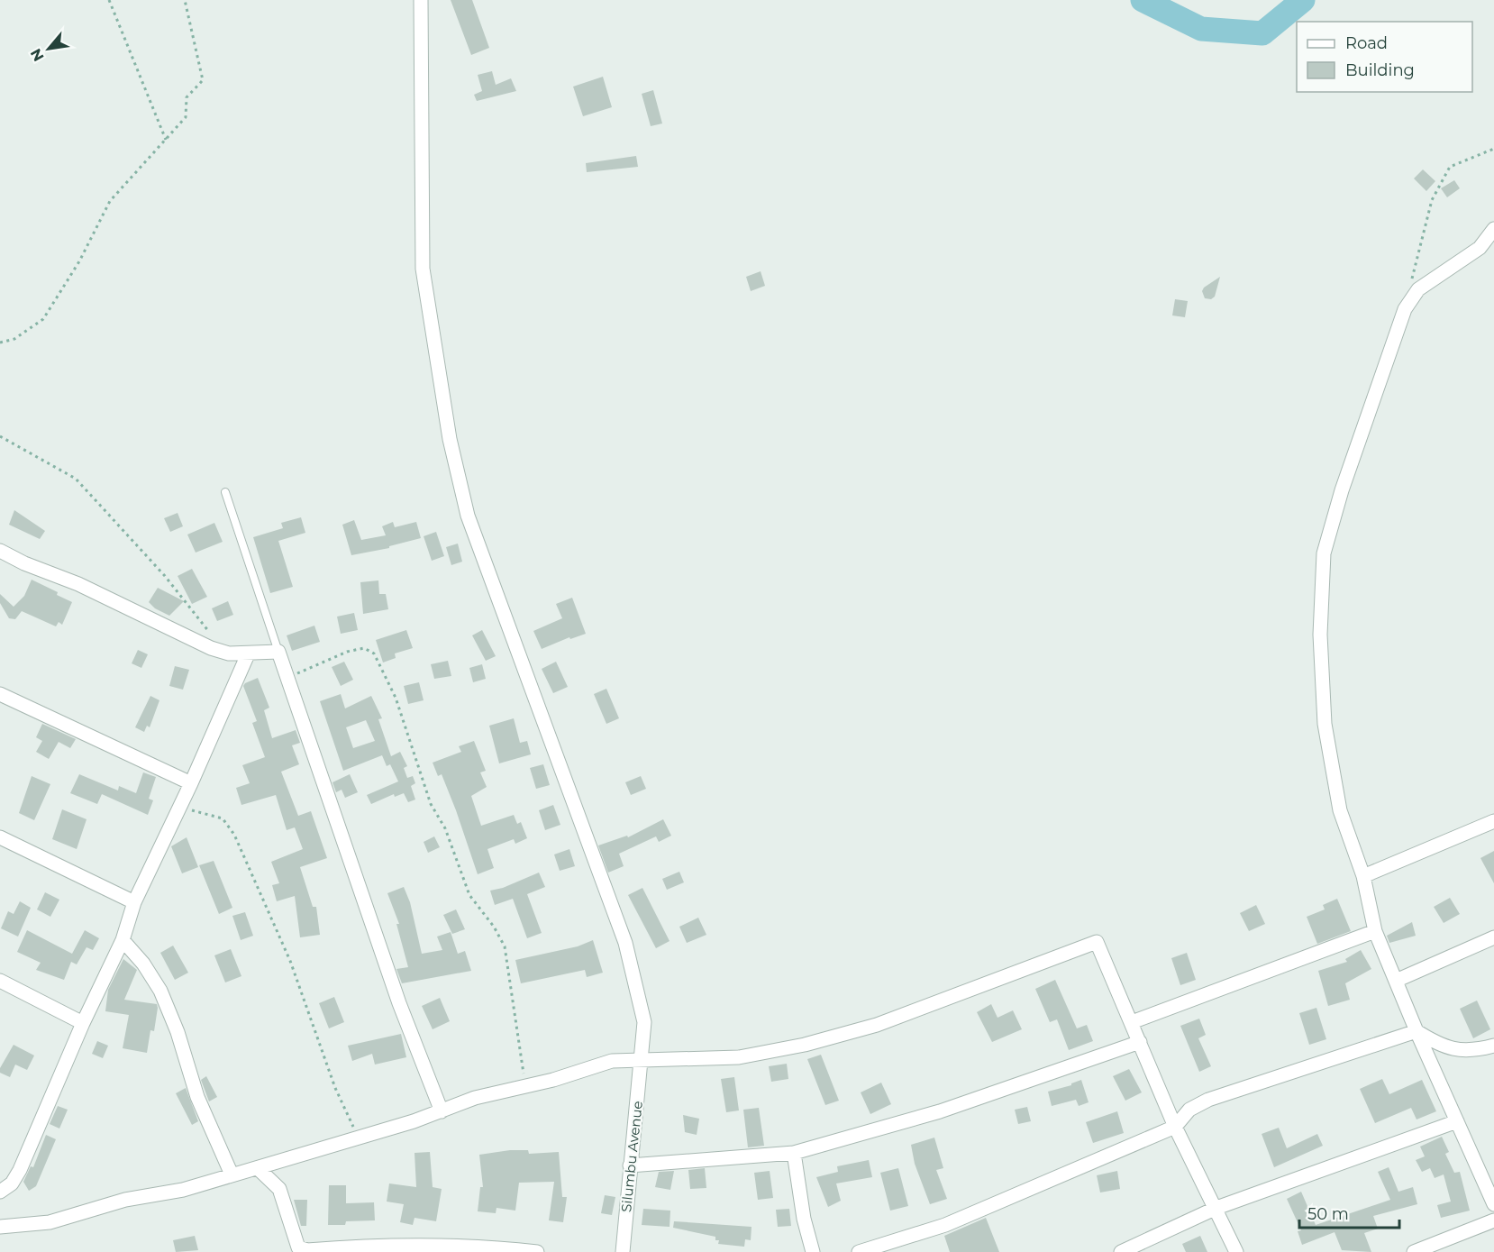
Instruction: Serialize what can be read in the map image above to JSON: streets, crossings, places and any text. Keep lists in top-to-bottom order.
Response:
{
  "streets": {
    "street": ["Silumbu Avenue"]
  },
  "legend": ["Road", "Building"],
  "scale_bar": "50 m",
  "north": "bottom left"
}
